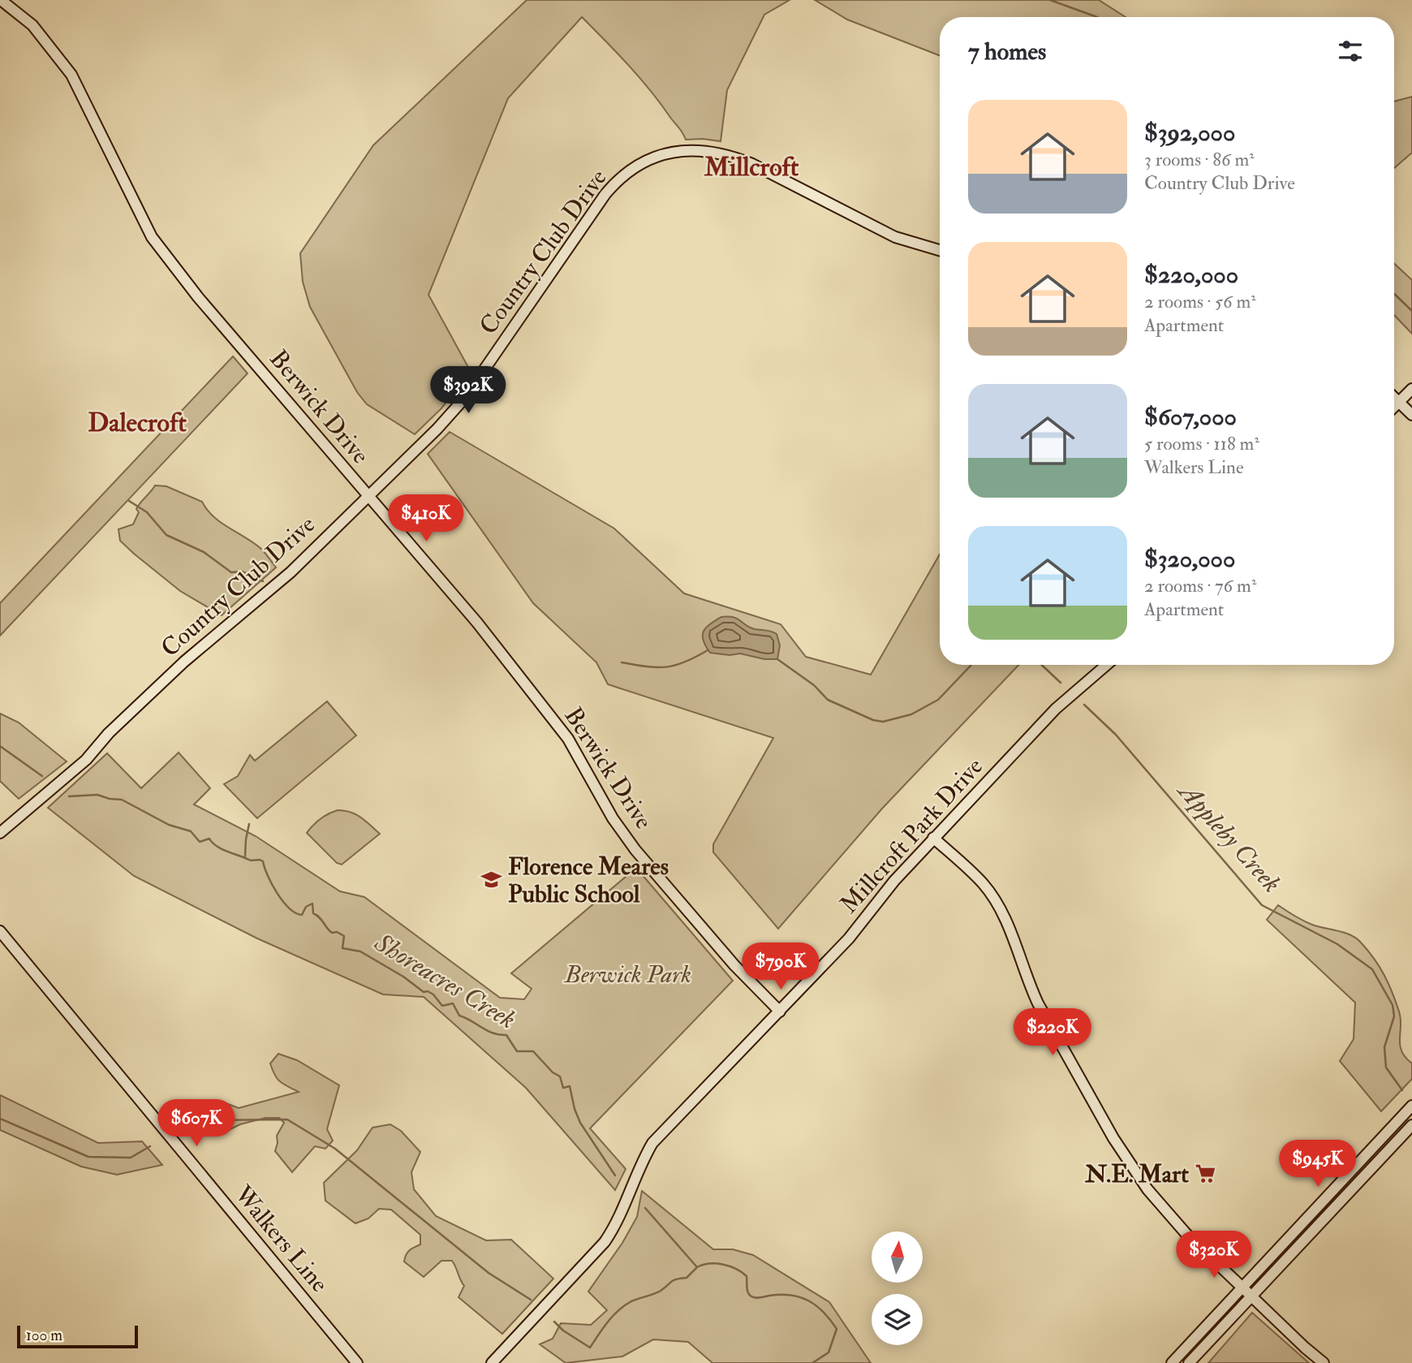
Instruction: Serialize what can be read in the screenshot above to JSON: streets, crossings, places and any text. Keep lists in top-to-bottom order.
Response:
{
  "streets": {
    "street": [
      "Country Club Drive",
      "Berwick Drive",
      "Millcroft Park Drive",
      "Walkers Line"
    ]
  },
  "crossings": [
    ["Country Club Drive", "Berwick Drive"],
    ["Berwick Drive", "Millcroft Park Drive"]
  ],
  "districts": ["Millcroft", "Dalecroft"],
  "water": ["Appleby Creek", "Shoreacres Creek"],
  "parks": ["Berwick Park"],
  "places": {
    "school or university": ["Florence Meares Public School"],
    "supermarket": ["N.E. Mart"]
  },
  "scale_bar": "100 m",
  "north": "top",
  "page": {
    "heading": "7 homes",
    "list": [
      {
        "name": "$392,000",
        "note": "3 rooms · 86 m² · Country Club Drive"
      },
      {
        "name": "$220,000",
        "note": "2 rooms · 56 m² · Apartment"
      },
      {
        "name": "$607,000",
        "note": "5 rooms · 118 m² · Walkers Line"
      },
      {
        "name": "$320,000",
        "note": "2 rooms · 76 m² · Apartment"
      }
    ],
    "price": [
      "$392K",
      "$410K",
      "$790K",
      "$220K",
      "$607K",
      "$945K",
      "$320K"
    ],
    "scale": "100 m"
  }
}
